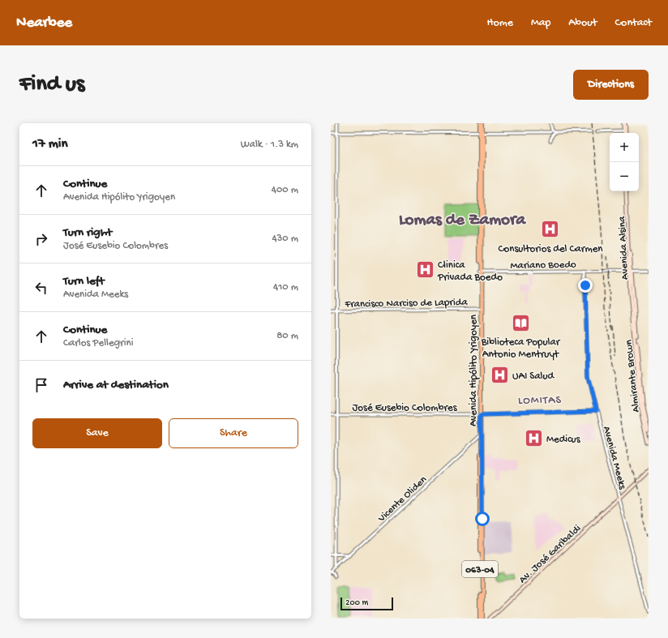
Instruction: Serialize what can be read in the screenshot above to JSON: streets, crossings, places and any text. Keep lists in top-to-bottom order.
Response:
{
  "streets": {
    "main road": [
      "Avenida Alsina",
      "Avenida Hipólito Yrigoyen",
      "Almirante Brown",
      "Av. José Garibaldi",
      "063-04"
    ],
    "street": [
      "Mariano Boedo",
      "Francisco Narciso de Laprida",
      "José Eusebio Colombres",
      "Avenida Meeks",
      "Vicente Oliden"
    ]
  },
  "crossings": [
    ["Avenida Alsina", "Mariano Boedo"],
    ["Avenida Alsina", "Almirante Brown"],
    ["Mariano Boedo", "Avenida Hipólito Yrigoyen"],
    ["Mariano Boedo", "Avenida Meeks"],
    ["Francisco Narciso de Laprida", "Avenida Hipólito Yrigoyen"],
    ["Avenida Hipólito Yrigoyen", "José Eusebio Colombres"],
    ["Avenida Hipólito Yrigoyen", "Vicente Oliden"],
    ["José Eusebio Colombres", "Avenida Meeks"],
    ["Avenida Meeks", "Av. José Garibaldi"]
  ],
  "districts": ["Lomas de Zamora", "LOMITAS"],
  "places": {
    "hospital": [
      "Consultorios del Carmen",
      "Clinica Privada Boedo",
      "UAI Salud",
      "Medicus"
    ],
    "library": ["Biblioteca Popular Antonio Mentruyt"]
  },
  "scale_bar": "200 m",
  "page": {
    "header": "Nearbee",
    "nav": [
      "Home",
      "Map",
      "About",
      "Contact"
    ],
    "buttons": [
      "Directions",
      ["Save", "Share"]
    ],
    "title": "Find us",
    "heading": ["17 min", "Walk · 1.3 km"],
    "map_buttons": ["+", "−"],
    "list": [
      ["Continue", "Avenida Hipólito Yrigoyen", "400 m"],
      ["Turn right", "José Eusebio Colombres", "430 m"],
      ["Turn left", "Avenida Meeks", "410 m"],
      ["Continue", "Carlos Pellegrini", "80 m"],
      "Arrive at destination"
    ],
    "scale": "200 m"
  }
}
